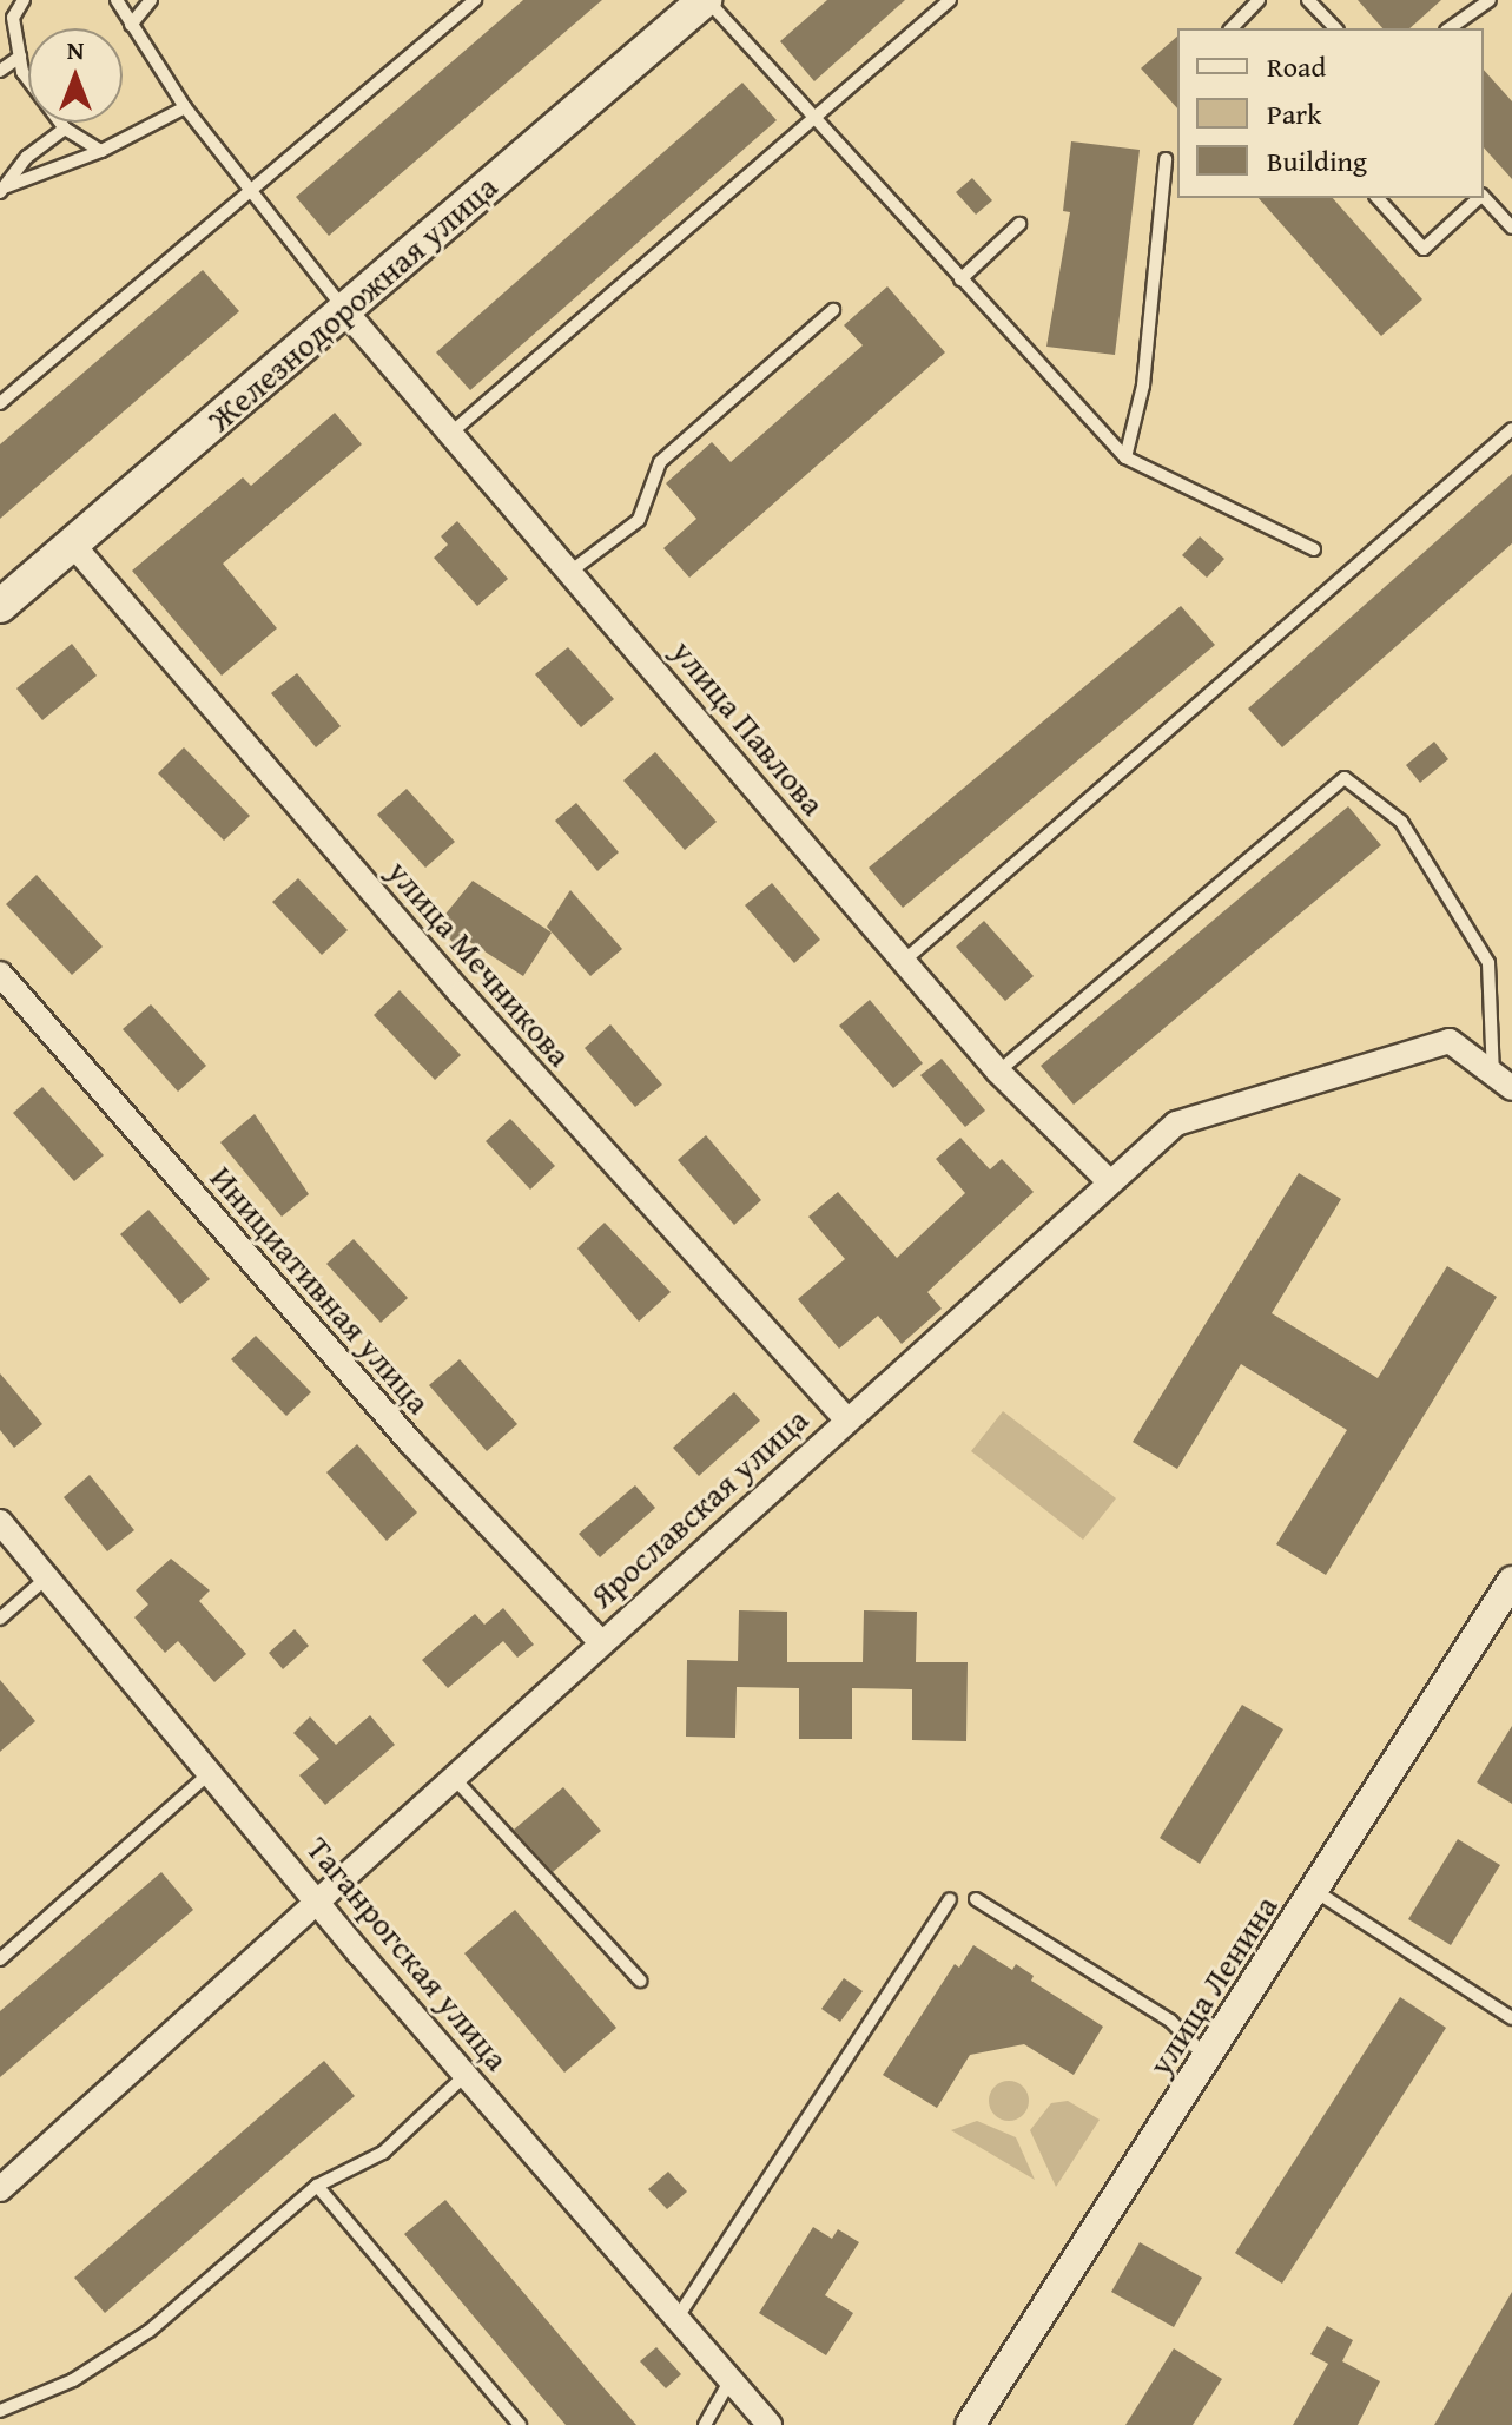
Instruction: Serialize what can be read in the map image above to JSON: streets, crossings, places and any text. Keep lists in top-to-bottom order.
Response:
{
  "streets": {
    "main road": ["Железнодорожная улица"],
    "street": [
      "улица Павлова",
      "улица Мечникова",
      "Инициативная улица",
      "Ярославская улица",
      "Таганрогская улица",
      "улица Ленина"
    ]
  },
  "crossings": [
    ["Железнодорожная улица", "улица Павлова"],
    ["Железнодорожная улица", "улица Мечникова"],
    ["улица Павлова", "Ярославская улица"],
    ["улица Мечникова", "Ярославская улица"],
    ["Инициативная улица", "Ярославская улица"],
    ["Ярославская улица", "Таганрогская улица"]
  ],
  "legend": ["Road", "Park", "Building"],
  "north": "top"
}
